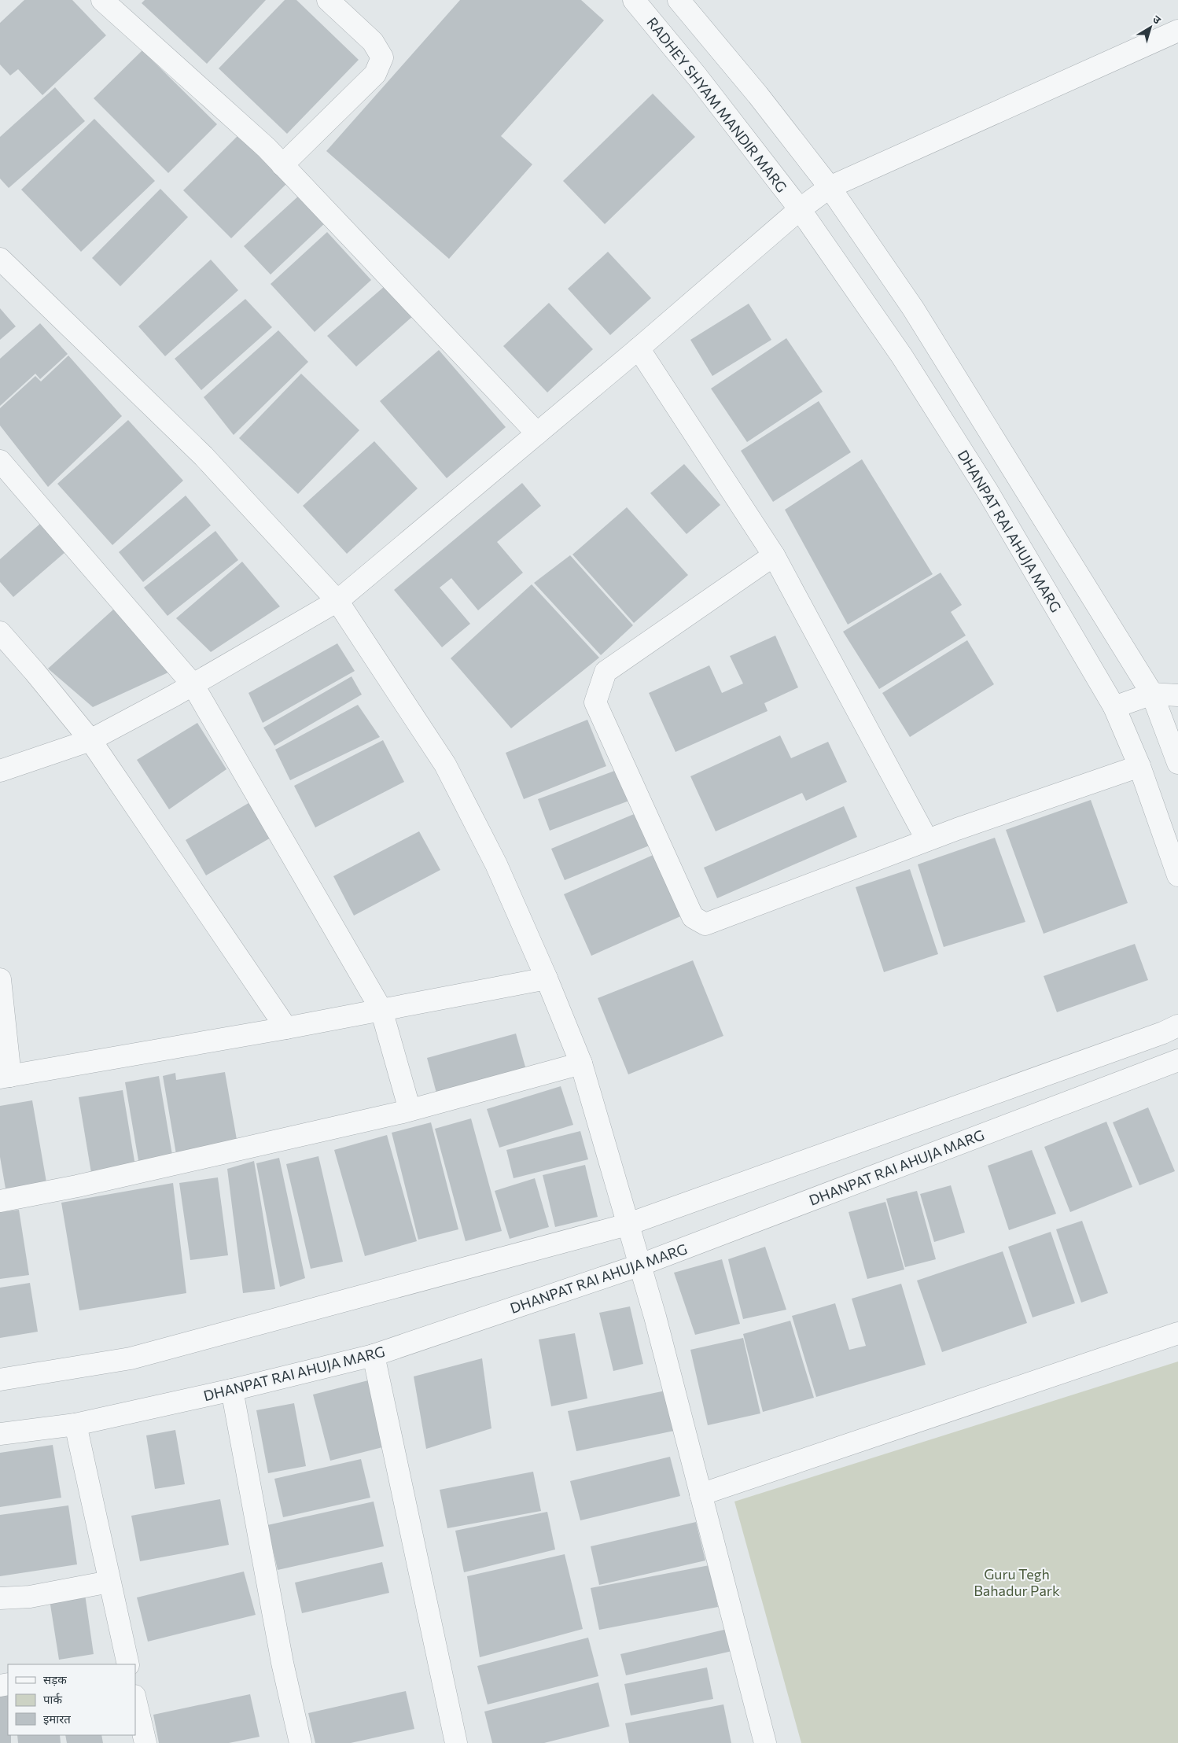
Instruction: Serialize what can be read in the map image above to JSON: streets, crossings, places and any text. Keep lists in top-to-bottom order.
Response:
{
  "streets": {
    "street": ["RADHEY SHYAM MANDIR MARG", "DHANPAT RAI AHUJA MARG"]
  },
  "crossings": [
    ["RADHEY SHYAM MANDIR MARG", "DHANPAT RAI AHUJA MARG"]
  ],
  "parks": ["Guru Tegh Bahadur Park"],
  "legend": ["सड़क", "पार्क", "इमारत"],
  "north": "top right"
}
